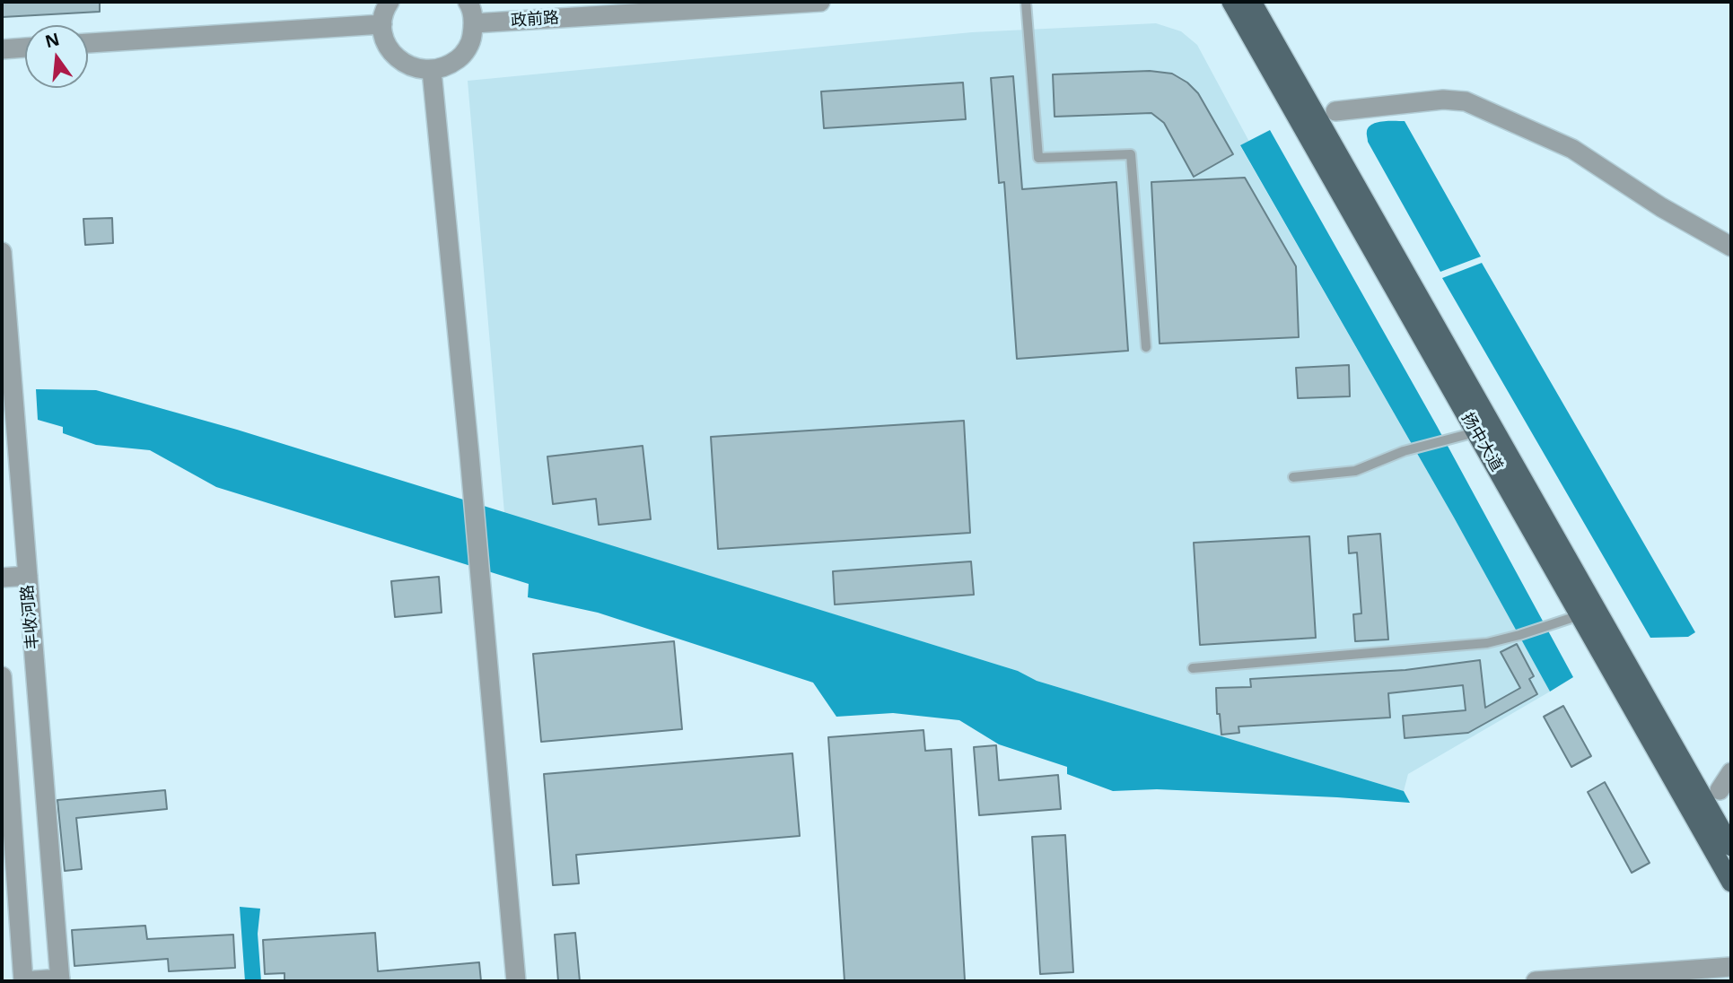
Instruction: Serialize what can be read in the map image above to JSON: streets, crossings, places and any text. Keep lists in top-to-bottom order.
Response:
{
  "streets": {
    "main road": ["扬中大道"],
    "street": ["政前路", "丰收河路"]
  },
  "north": "top"
}
